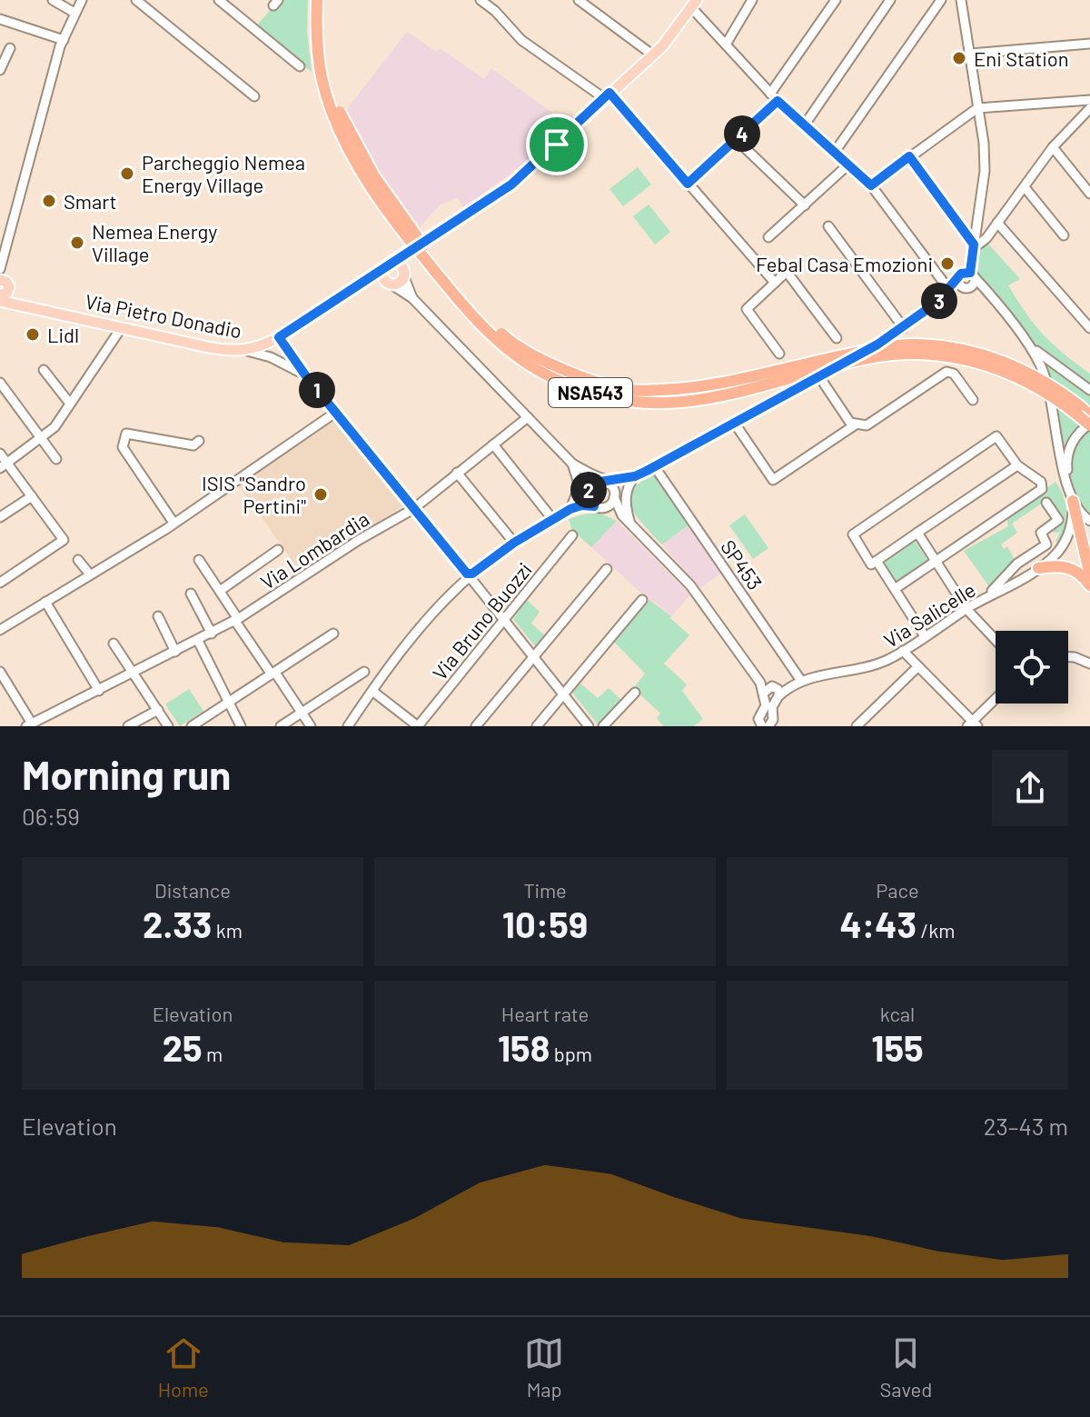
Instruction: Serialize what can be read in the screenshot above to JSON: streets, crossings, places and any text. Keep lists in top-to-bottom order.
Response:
{
  "streets": {
    "highway": ["NSA543"],
    "main road": ["Via Pietro Donadio"],
    "street": [
      "Via Lombardia",
      "SP453",
      "Via Salicelle",
      "Via Bruno Buozzi"
    ]
  },
  "crossings": [
    ["SP453", "Via Salicelle"]
  ],
  "places": [
    "Eni Station",
    "Parcheggio Nemea Energy Village",
    "Smart",
    "Nemea Energy Village",
    "Febal Casa Emozioni",
    "Lidl",
    "ISIS \"Sandro Pertini\""
  ],
  "page": {
    "pins": [
      "4",
      "3",
      "1",
      "2"
    ],
    "heading": ["Morning run", "06:59"],
    "stats": [
      ["Distance", "2.33 km"],
      ["Time", "10:59"],
      ["Pace", "4:43 /km"],
      ["Elevation", "25 m"],
      ["Heart rate", "158 bpm"],
      ["kcal", "155"]
    ],
    "chart": ["Elevation", "23–43 m"],
    "tabs": ["Home", "Map", "Saved"]
  }
}
